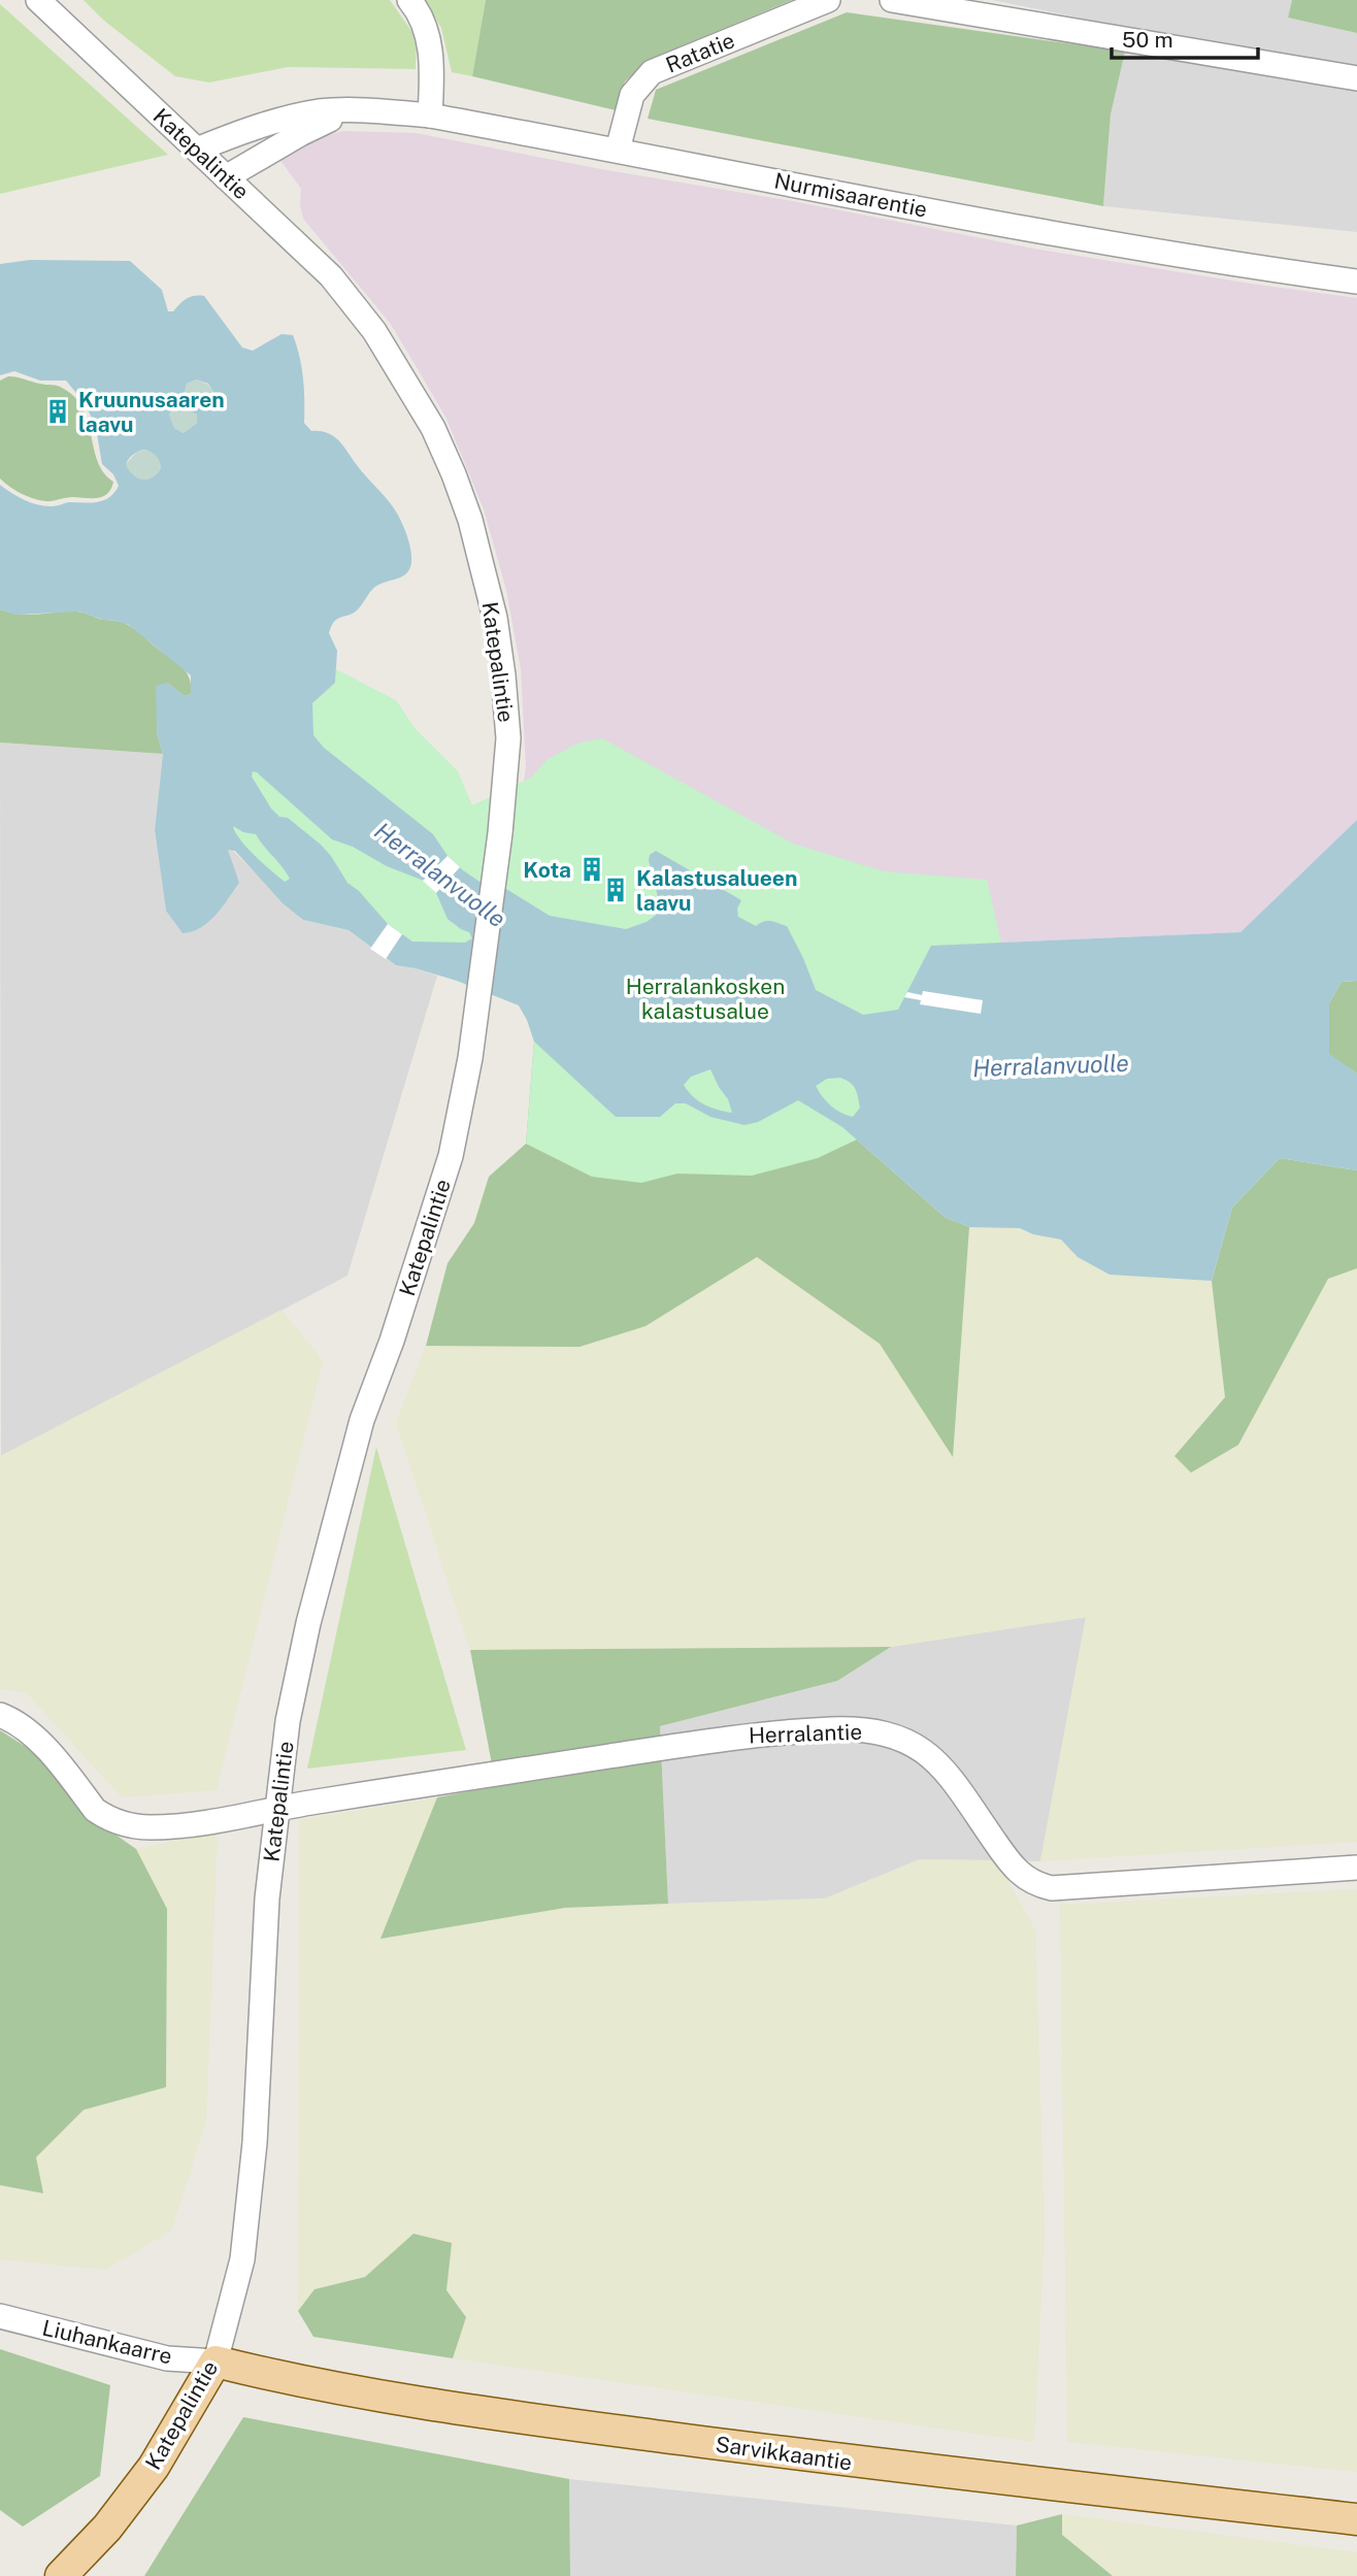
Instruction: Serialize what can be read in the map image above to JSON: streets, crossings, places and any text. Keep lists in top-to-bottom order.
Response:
{
  "streets": {
    "main road": ["Katepalintie", "Sarvikkaantie"],
    "street": [
      "Ratatie",
      "Nurmisaarentie",
      "Herralantie",
      "Liuhankaarre"
    ]
  },
  "crossings": [
    ["Ratatie", "Nurmisaarentie"],
    ["Katepalintie", "Nurmisaarentie"],
    ["Katepalintie", "Herralantie"],
    ["Katepalintie", "Liuhankaarre"],
    ["Katepalintie", "Sarvikkaantie"],
    ["Liuhankaarre", "Sarvikkaantie"]
  ],
  "water": ["Herralanvuolle"],
  "parks": ["Herralankosken kalastusalue"],
  "places": {
    "building": ["Kruunusaaren laavu", "Kota", "Kalastusalueen laavu"]
  },
  "scale_bar": "50 m"
}
